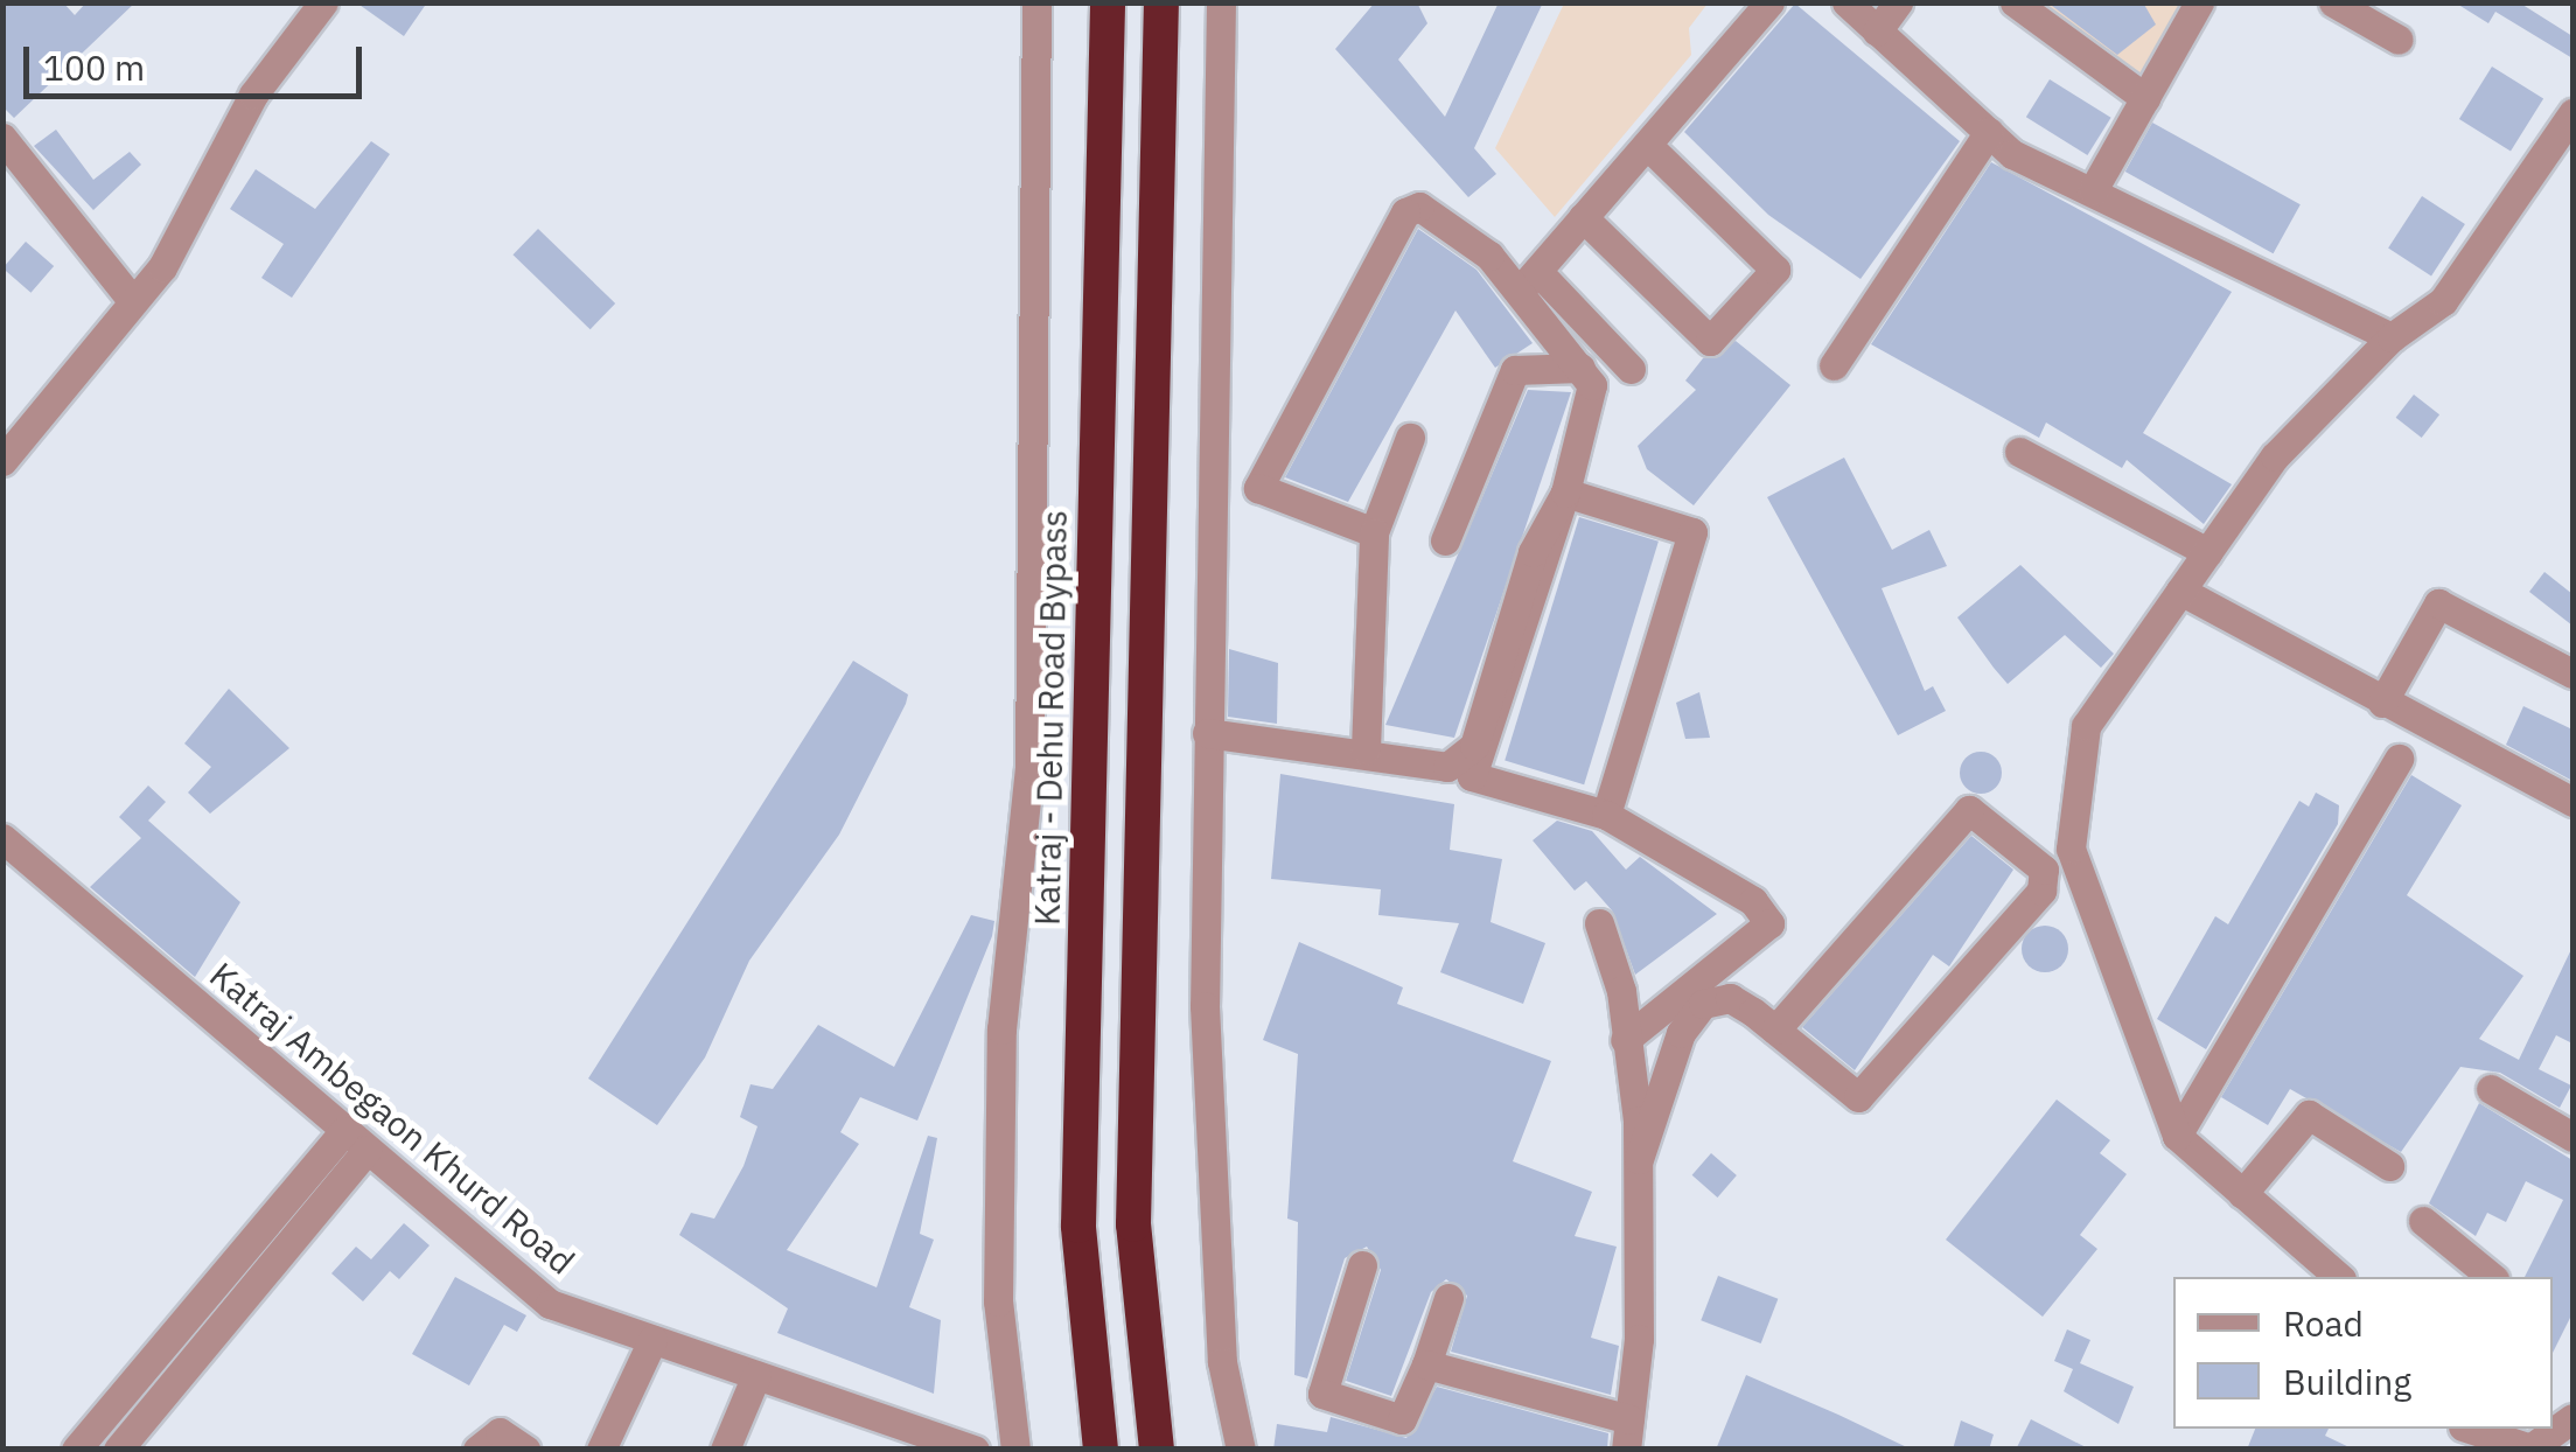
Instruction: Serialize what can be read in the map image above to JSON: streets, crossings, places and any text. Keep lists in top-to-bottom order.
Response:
{
  "streets": {
    "highway": ["Katraj - Dehu Road Bypass"],
    "street": ["Katraj Ambegaon Khurd Road"]
  },
  "legend": ["Road", "Building"],
  "scale_bar": "100 m"
}
